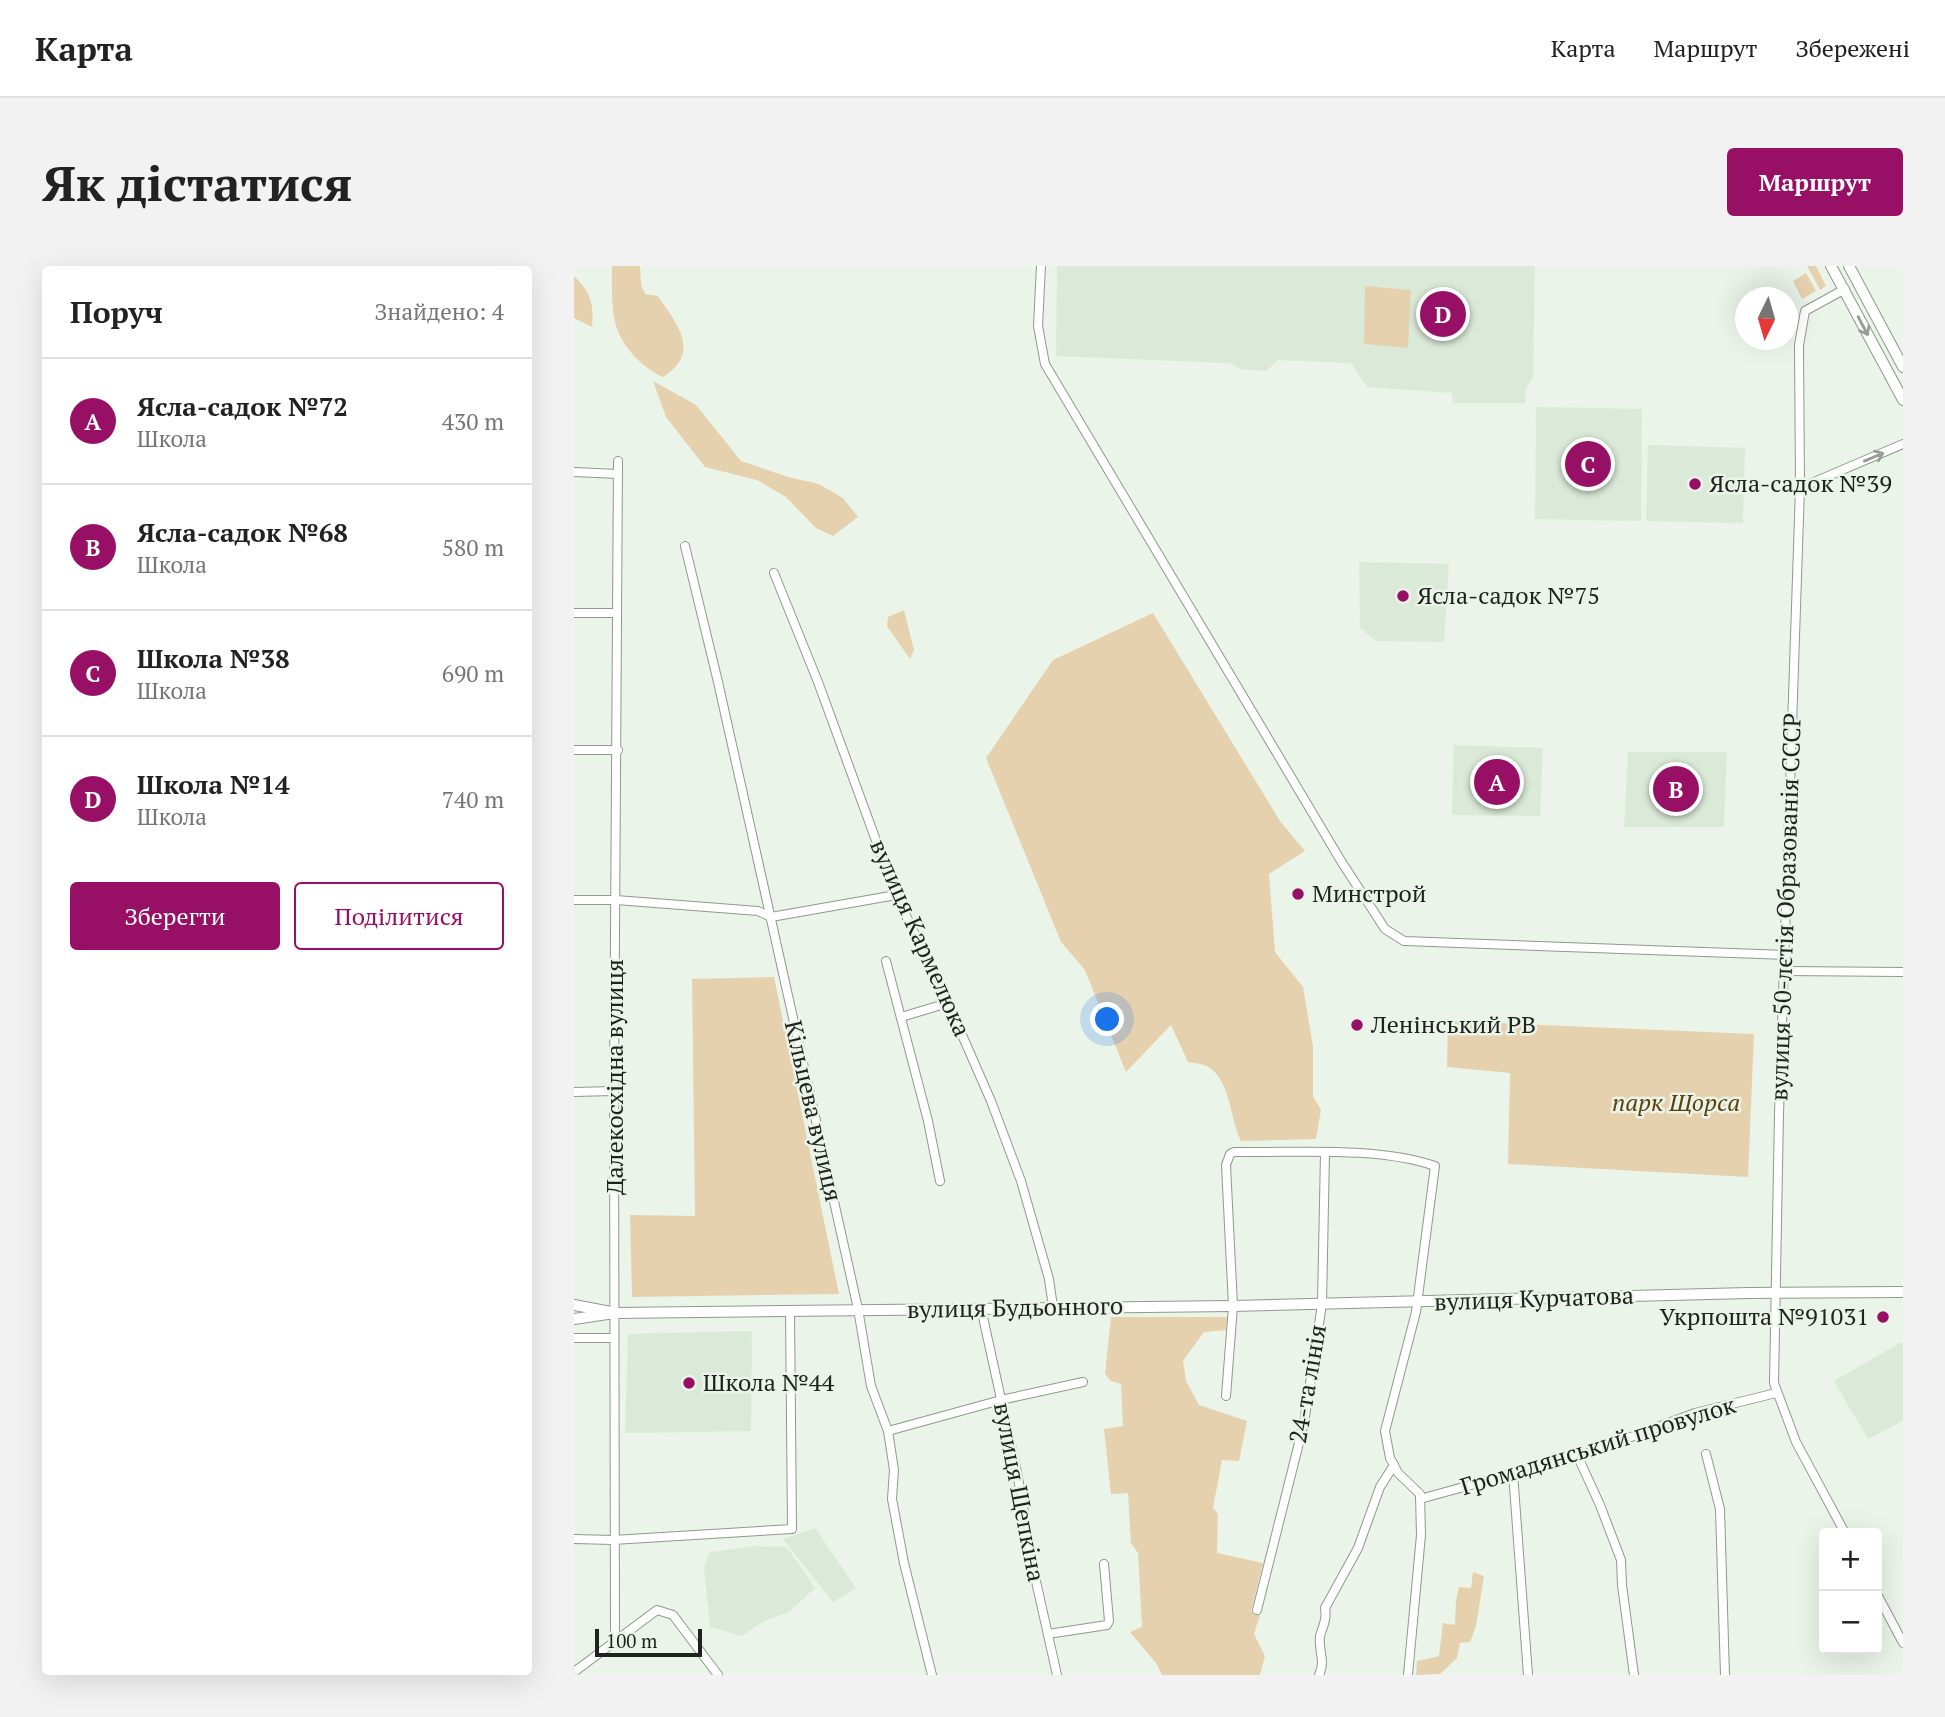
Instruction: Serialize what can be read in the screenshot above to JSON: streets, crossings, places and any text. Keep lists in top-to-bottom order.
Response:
{
  "streets": {
    "main road": ["вулиця Курчатова", "вулиця Будьонного"],
    "street": [
      "вулиця 50-лєтія Образованія СССР",
      "вулиця Кармелюка",
      "Далекосхідна вулиця",
      "Кільцева вулиця",
      "24-та лінія",
      "Громадянський провулок",
      "вулиця Щепкіна"
    ]
  },
  "crossings": [
    ["вулиця 50-лєтія Образованія СССР", "вулиця Курчатова"],
    ["вулиця 50-лєтія Образованія СССР", "Громадянський провулок"],
    ["вулиця Кармелюка", "вулиця Будьонного"],
    ["Далекосхідна вулиця", "вулиця Будьонного"],
    ["Кільцева вулиця", "вулиця Будьонного"],
    ["вулиця Курчатова", "вулиця Будьонного"],
    ["вулиця Будьонного", "24-та лінія"],
    ["вулиця Будьонного", "вулиця Щепкіна"]
  ],
  "parks": ["парк Щорса"],
  "places": [
    "Ясла-садок №39",
    "Ясла-садок №75",
    "Минстрой",
    "Ленінський РВ",
    "Укрпошта №91031",
    "Школа №44"
  ],
  "scale_bar": "100 m",
  "north": "bottom",
  "page": {
    "header": "Карта",
    "nav": ["Карта", "Маршрут", "Збережені"],
    "buttons": [
      "Маршрут",
      ["Зберегти", "Поділитися"]
    ],
    "title": "Як дістатися",
    "heading": ["Поруч", "Знайдено: 4"],
    "pins": [
      "D",
      "C",
      "A",
      "B"
    ],
    "list": [
      {
        "mark": "A",
        "name": "Ясла-садок №72",
        "note": "Школа",
        "value": "430 m"
      },
      {
        "mark": "B",
        "name": "Ясла-садок №68",
        "note": "Школа",
        "value": "580 m"
      },
      {
        "mark": "C",
        "name": "Школа №38",
        "note": "Школа",
        "value": "690 m"
      },
      {
        "mark": "D",
        "name": "Школа №14",
        "note": "Школа",
        "value": "740 m"
      }
    ],
    "map_buttons": ["+", "−"],
    "scale": "100 m"
  }
}
